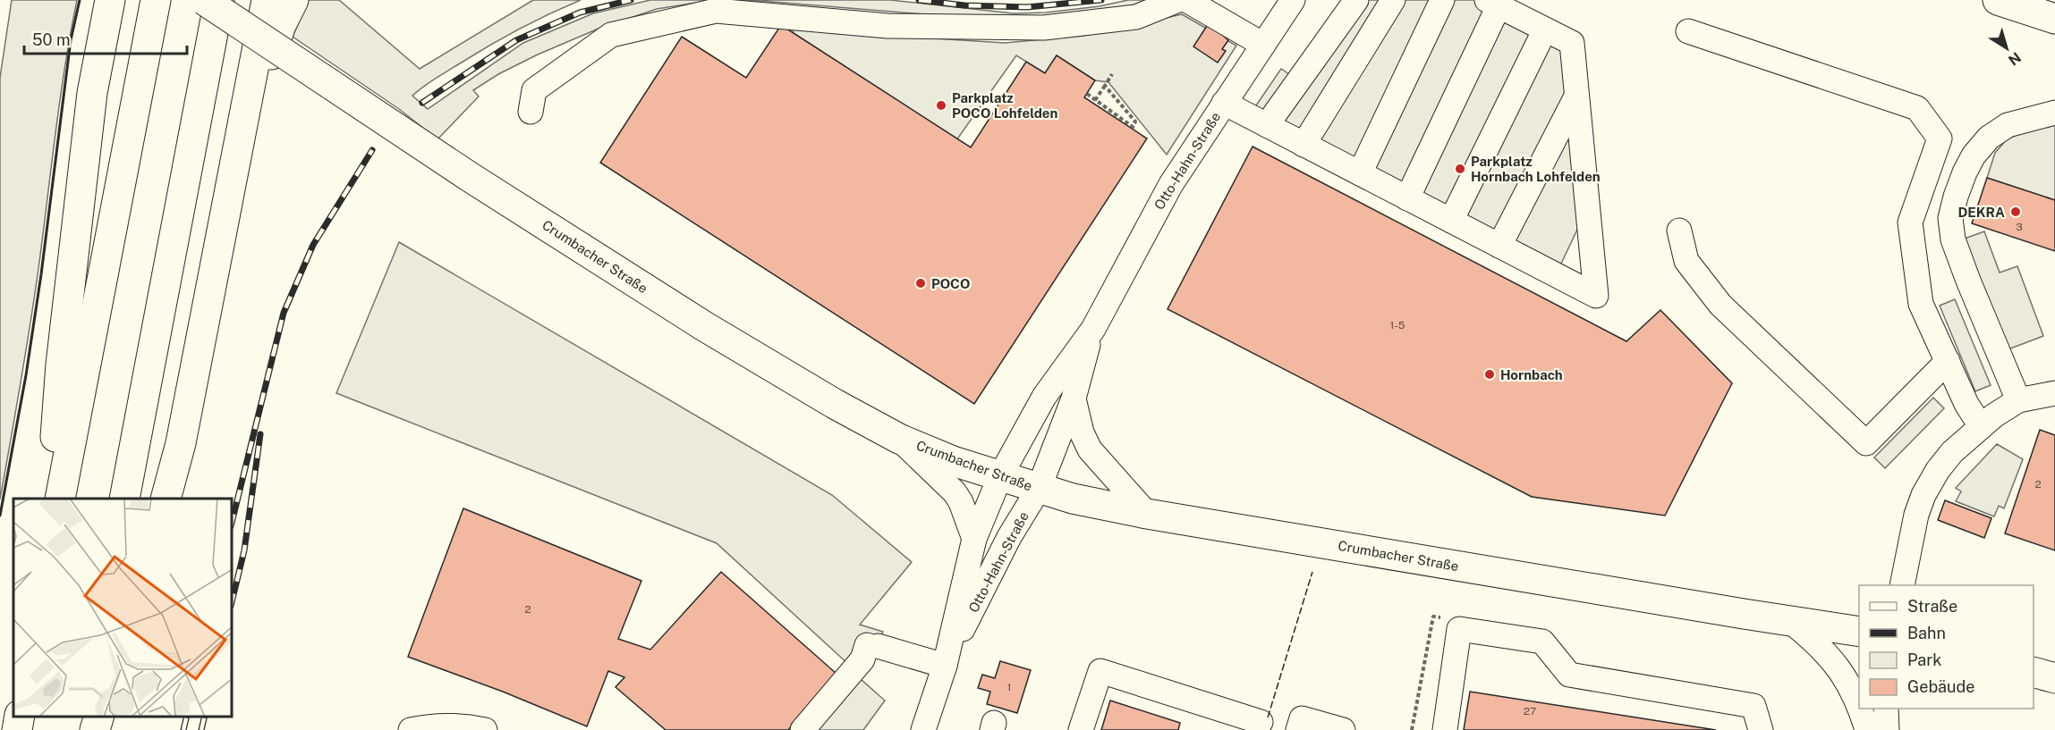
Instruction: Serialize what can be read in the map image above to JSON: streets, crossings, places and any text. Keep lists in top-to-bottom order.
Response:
{
  "streets": {
    "main road": ["Crumbacher Straße"],
    "street": ["Otto-Hahn-Straße"]
  },
  "crossings": [
    ["Otto-Hahn-Straße", "Crumbacher Straße"]
  ],
  "places": [
    "Parkplatz POCO Lohfelden",
    "Parkplatz Hornbach Lohfelden",
    "DEKRA",
    "POCO",
    "Hornbach"
  ],
  "house_numbers": [
    "3",
    "1-5",
    "2",
    "2",
    "1",
    "27"
  ],
  "legend": [
    "Straße",
    "Bahn",
    "Park",
    "Gebäude"
  ],
  "scale_bar": "50 m",
  "north": "bottom right"
}
